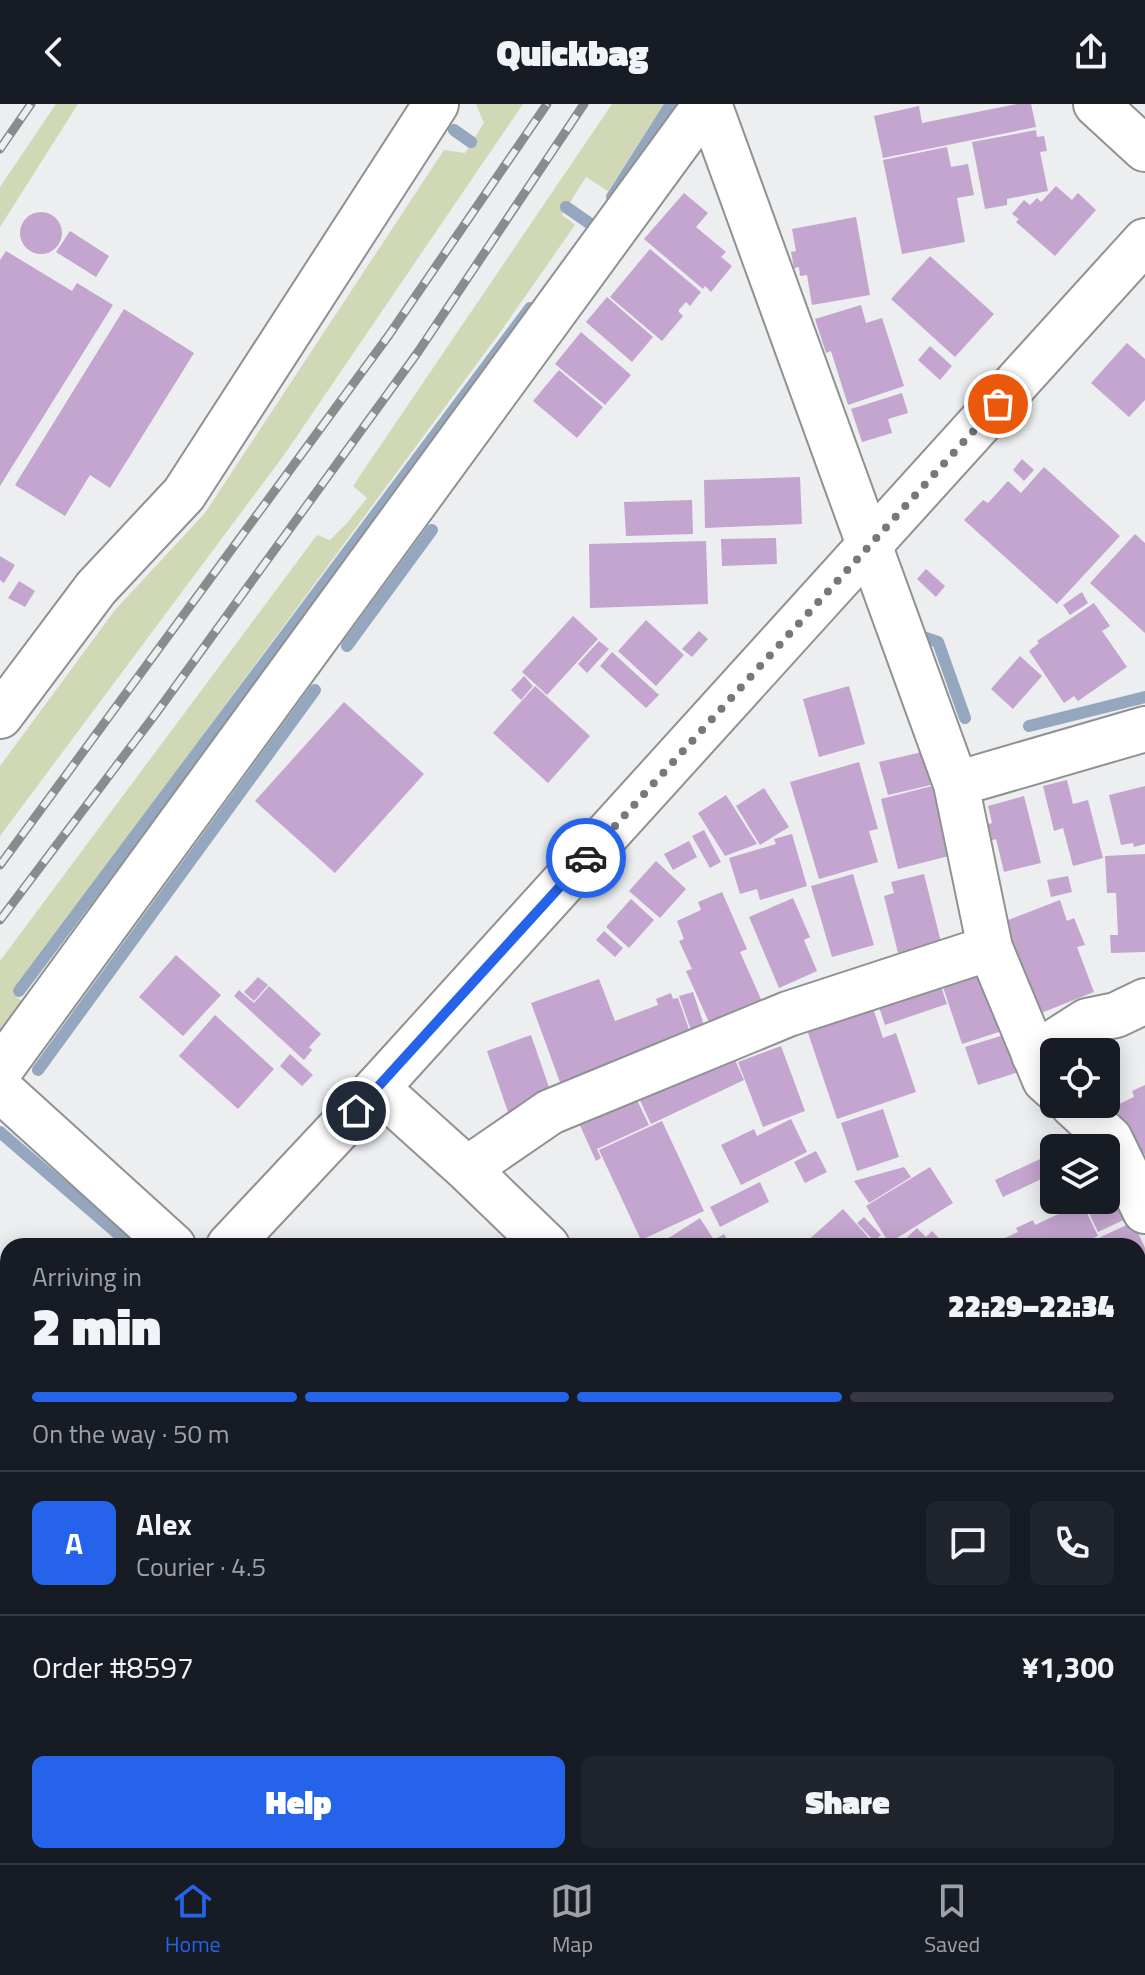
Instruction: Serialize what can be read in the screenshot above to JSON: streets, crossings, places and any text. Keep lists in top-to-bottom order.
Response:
{
  "page": {
    "header": "Quickbag",
    "heading": ["2 min", "Arriving in", "22:29–22:34"],
    "panel": [
      "Alex",
      "Courier · 4.5",
      "Order #8597",
      "¥1,300"
    ],
    "bar": "On the way · 50 m",
    "round": "A",
    "buttons": ["Help", "Share"],
    "tabs": ["Home", "Map", "Saved"]
  }
}
